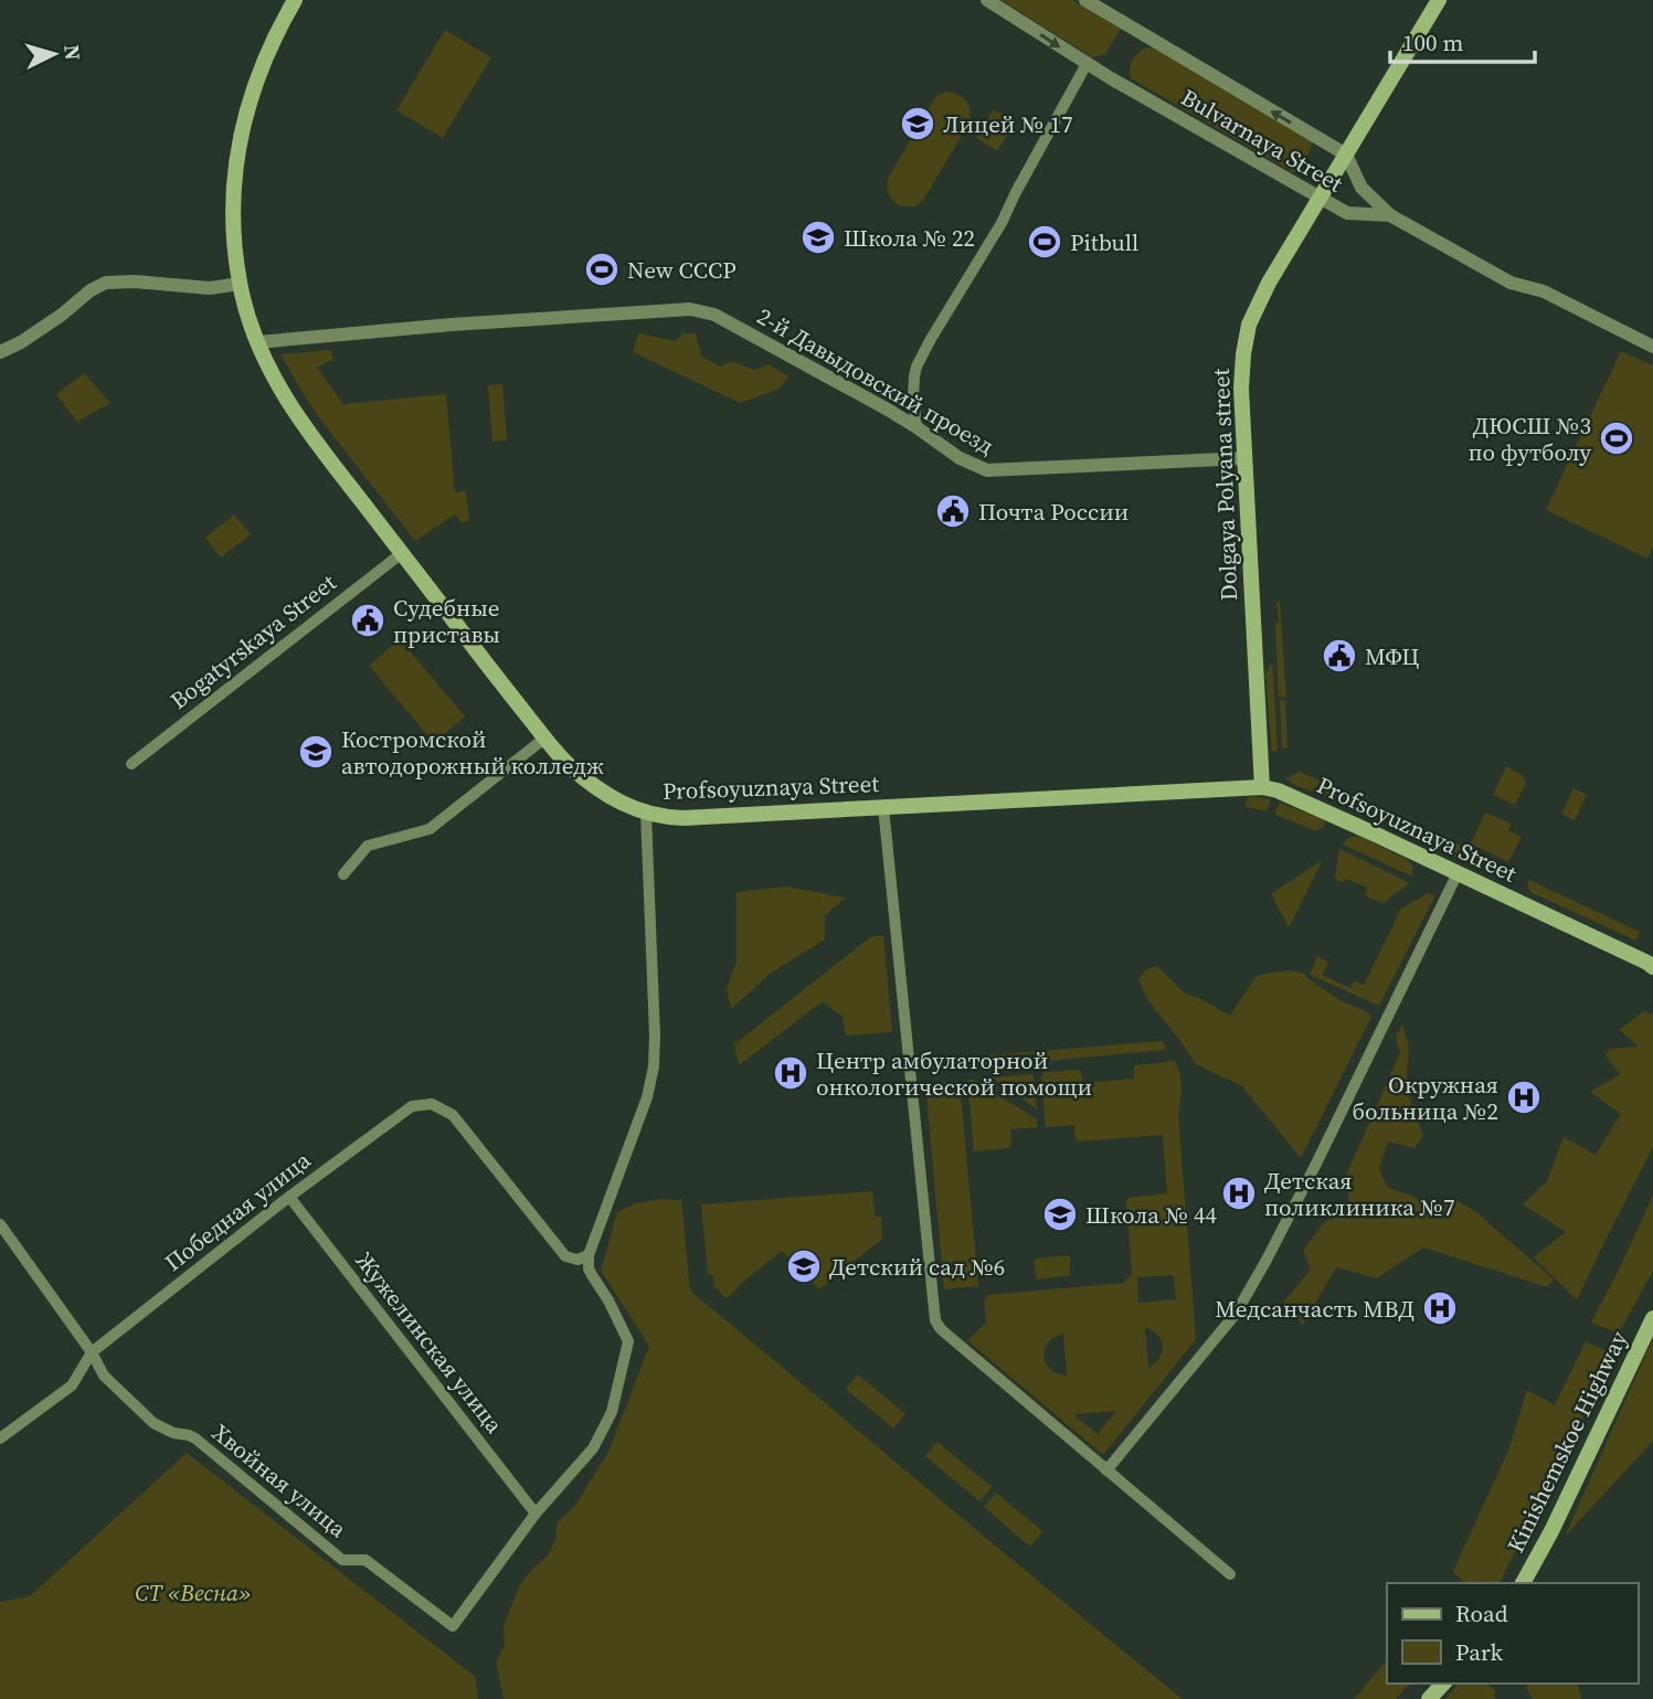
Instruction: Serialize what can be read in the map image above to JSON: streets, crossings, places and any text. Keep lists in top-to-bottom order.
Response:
{
  "streets": {
    "main road": ["Dolgaya Polyana street", "Profsoyuznaya Street", "Kinishemskoe Highway"],
    "street": [
      "Bulvarnaya Street",
      "2-й Давыдовский проезд",
      "Bogatyrskaya Street",
      "Победная улица",
      "Жужелинская улица",
      "Хвойная улица"
    ]
  },
  "crossings": [
    ["Bulvarnaya Street", "Dolgaya Polyana street"],
    ["2-й Давыдовский проезд", "Dolgaya Polyana street"],
    ["2-й Давыдовский проезд", "Profsoyuznaya Street"],
    ["Dolgaya Polyana street", "Profsoyuznaya Street"],
    ["Bogatyrskaya Street", "Profsoyuznaya Street"],
    ["Победная улица", "Жужелинская улица"],
    ["Победная улица", "Хвойная улица"],
    ["Жужелинская улица", "Хвойная улица"]
  ],
  "parks": ["СТ «Весна»"],
  "places": {
    "school or university": [
      "Лицей № 17",
      "Школа № 22",
      "Костромской автодорожный колледж",
      "Школа № 44",
      "Детский сад №6"
    ],
    "sports": ["Pitbull", "New СССР", "ДЮСШ №3 по футболу"],
    "public building": ["Почта России", "Судебные приставы", "МФЦ"],
    "hospital": [
      "Центр амбулаторной онкологической помощи",
      "Окружная больница №2",
      "Детская поликлиника №7",
      "Медсанчасть МВД"
    ]
  },
  "legend": ["Road", "Park"],
  "scale_bar": "100 m",
  "north": "right"
}
